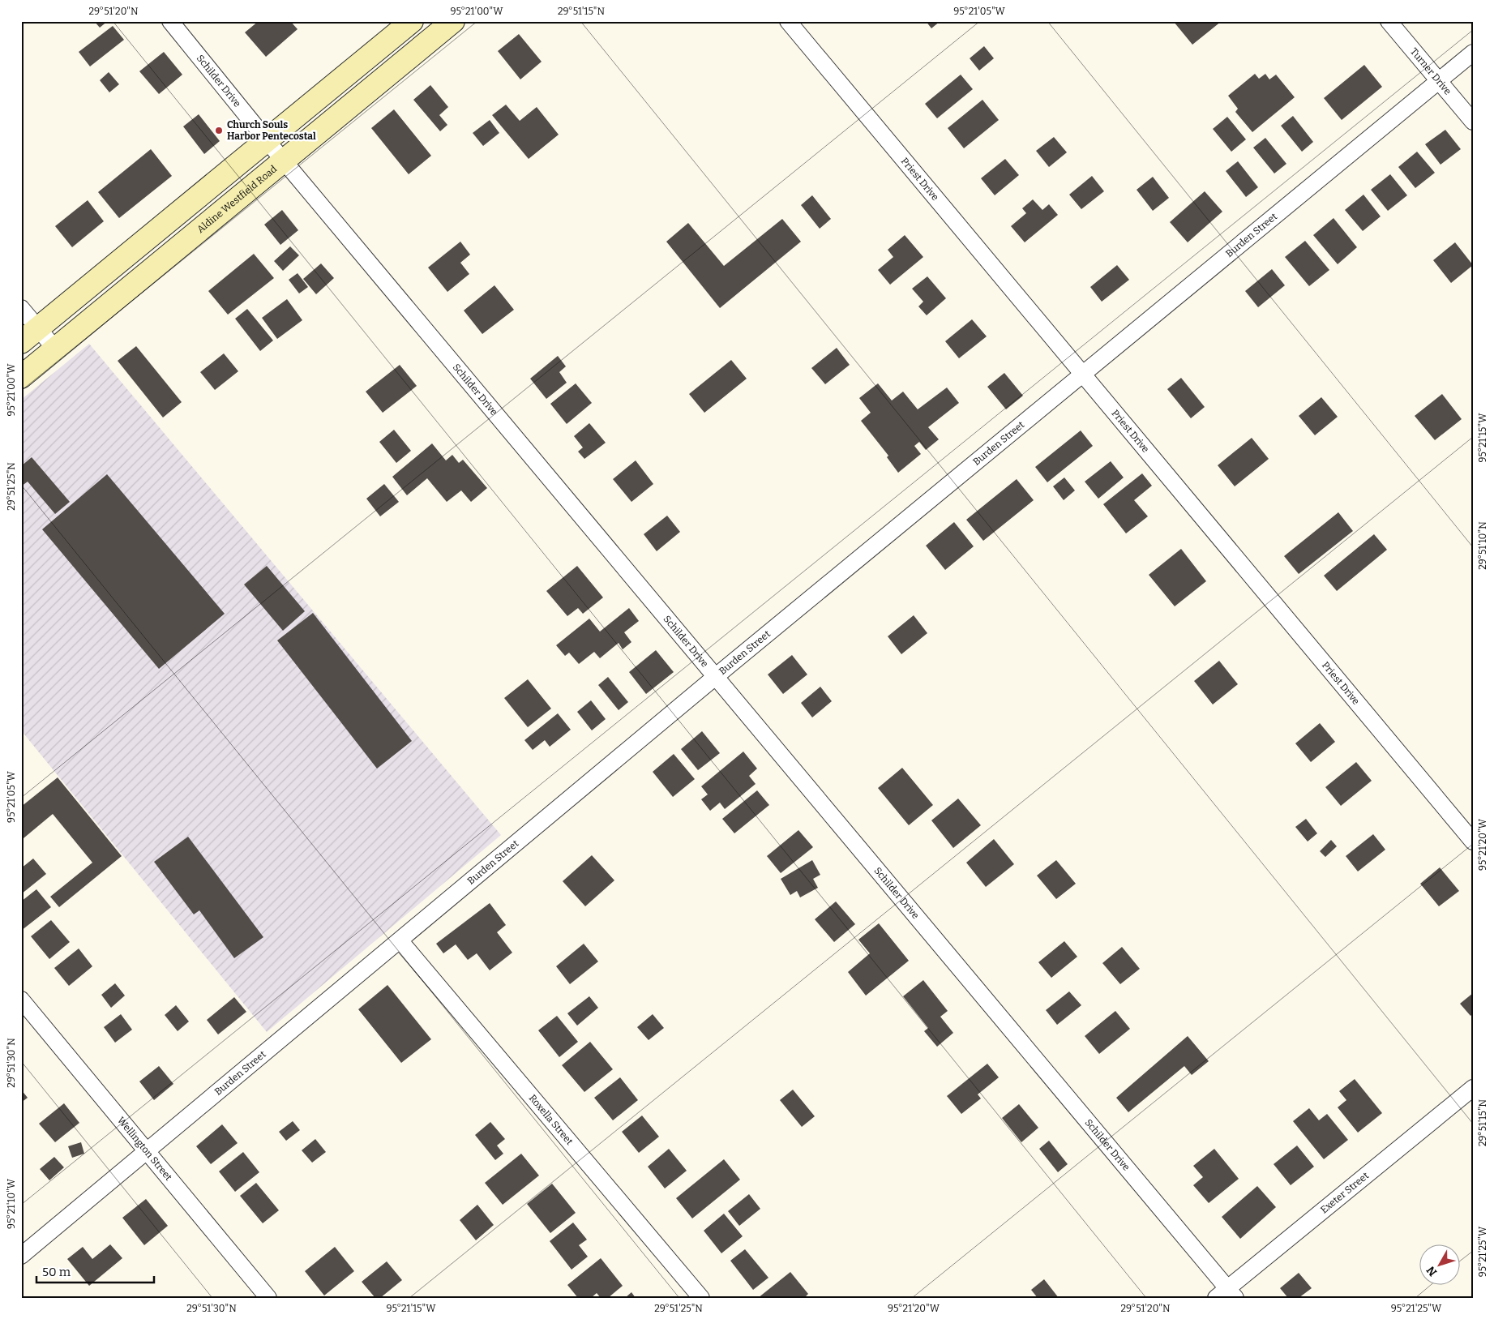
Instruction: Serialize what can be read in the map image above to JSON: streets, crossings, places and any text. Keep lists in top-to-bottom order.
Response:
{
  "streets": {
    "main road": ["Aldine Westfield Road"],
    "street": [
      "Turner Drive",
      "Schilder Drive",
      "Priest Drive",
      "Burden Street",
      "Roxella Street",
      "Wellington Street",
      "Exeter Street"
    ]
  },
  "crossings": [
    ["Turner Drive", "Burden Street"],
    ["Schilder Drive", "Aldine Westfield Road"],
    ["Schilder Drive", "Burden Street"],
    ["Schilder Drive", "Exeter Street"],
    ["Priest Drive", "Burden Street"],
    ["Burden Street", "Roxella Street"],
    ["Burden Street", "Wellington Street"]
  ],
  "places": ["Church Souls Harbor Pentecostal"],
  "scale_bar": "50 m",
  "north": "bottom left",
  "coordinates": [
    "29°51'20\"N",
    "95°21'00\"W",
    "29°51'15\"N",
    "95°21'05\"W",
    "95°21'15\"W",
    "29°51'25\"N",
    "29°51'10\"N",
    "95°21'20\"W",
    "29°51'30\"N",
    "95°21'10\"W",
    "95°21'25\"W"
  ]
}
